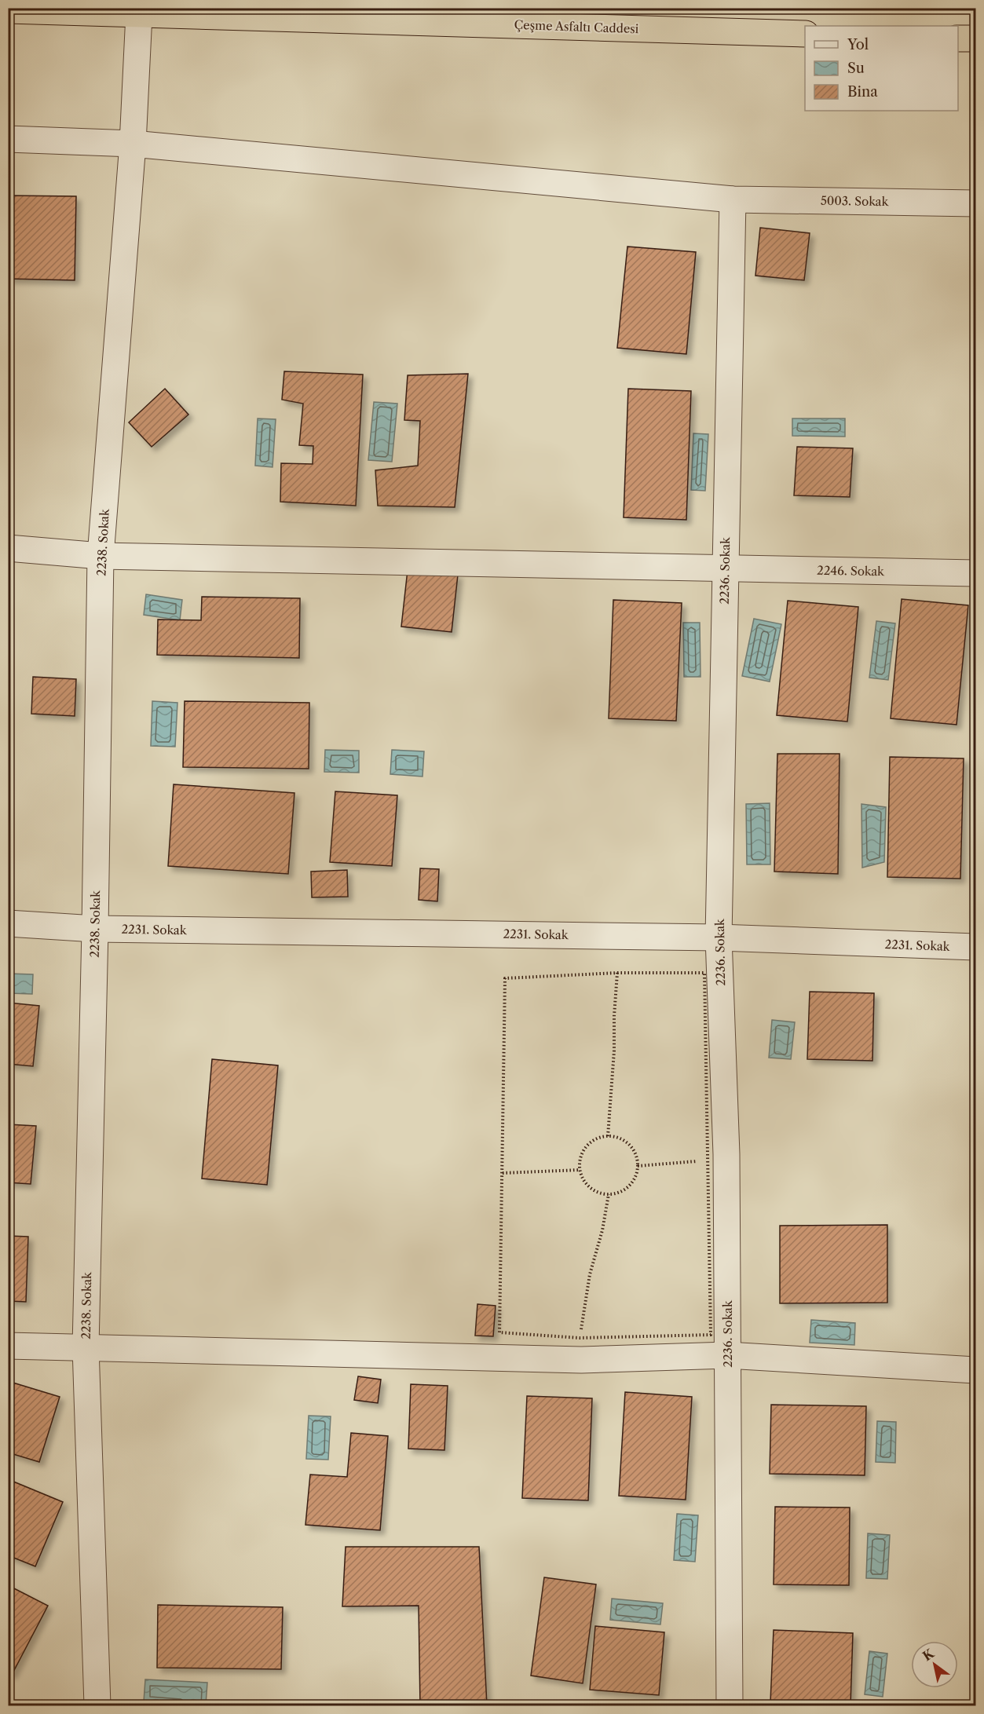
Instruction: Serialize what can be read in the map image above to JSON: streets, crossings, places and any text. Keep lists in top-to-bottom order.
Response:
{
  "streets": {
    "highway": ["Çeşme Asfaltı Caddesi"],
    "street": [
      "5003. Sokak",
      "2238. Sokak",
      "2236. Sokak",
      "2246. Sokak",
      "2231. Sokak"
    ]
  },
  "crossings": [
    ["Çeşme Asfaltı Caddesi", "2238. Sokak"],
    ["5003. Sokak", "2238. Sokak"],
    ["5003. Sokak", "2236. Sokak"],
    ["2238. Sokak", "2246. Sokak"],
    ["2238. Sokak", "2231. Sokak"],
    ["2236. Sokak", "2246. Sokak"],
    ["2236. Sokak", "2231. Sokak"]
  ],
  "legend": ["Yol", "Su", "Bina"],
  "north": "top left"
}
